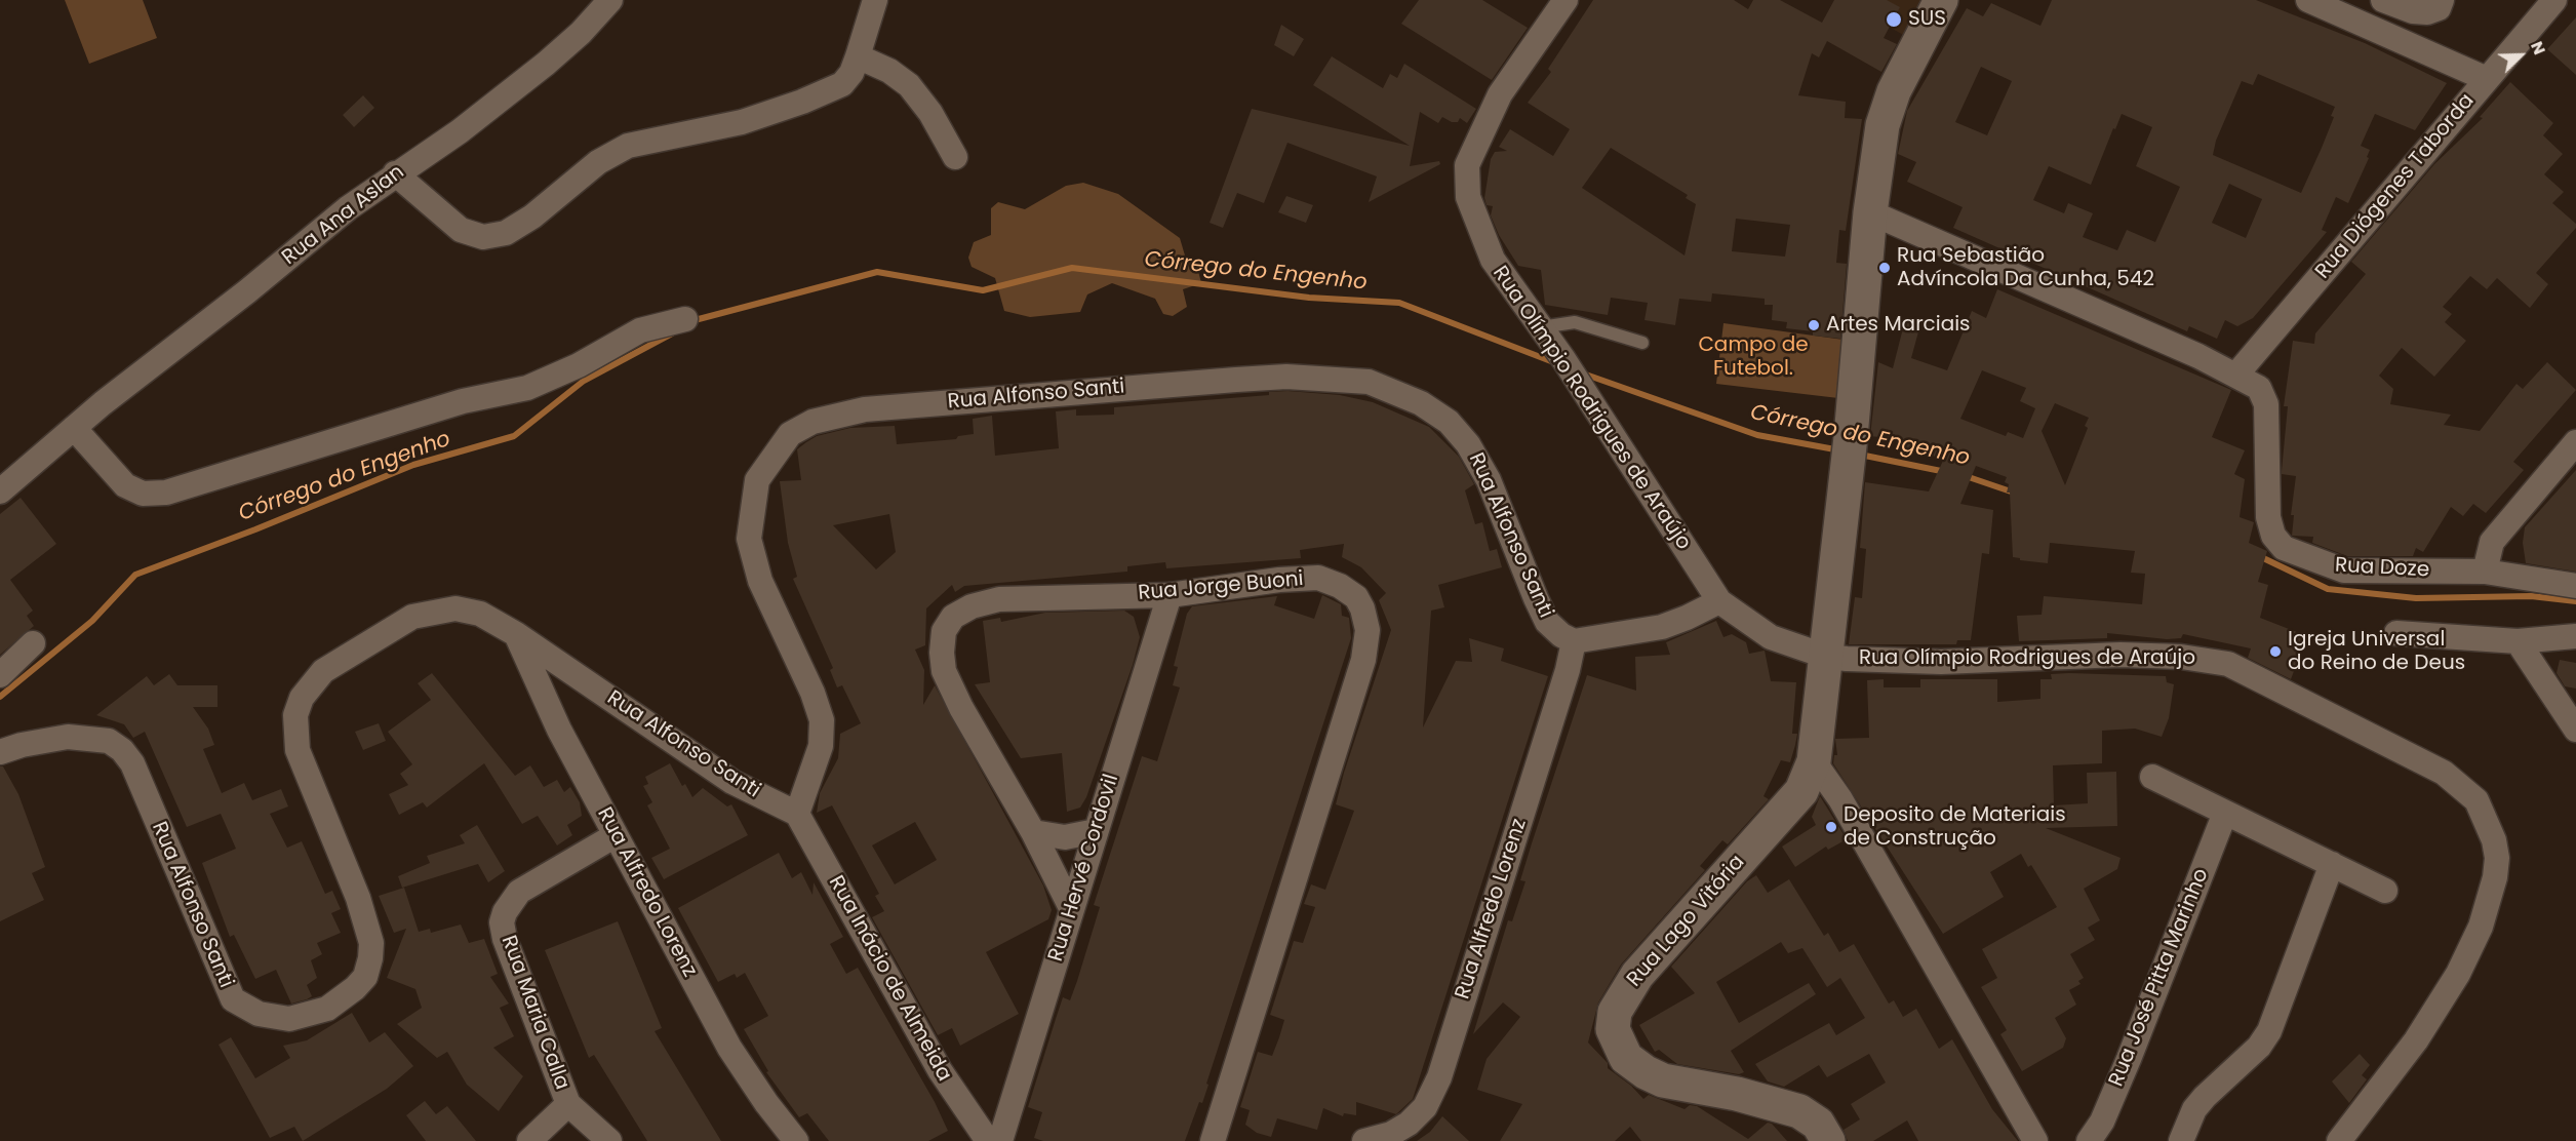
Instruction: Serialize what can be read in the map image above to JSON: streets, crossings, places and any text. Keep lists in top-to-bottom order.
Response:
{
  "streets": {
    "street": [
      "Rua Diógenes Taborda",
      "Rua Ana Aslan",
      "Rua Alfonso Santi",
      "Rua Olímpio Rodrigues de Araújo",
      "Rua Doze",
      "Rua Jorge Buoni",
      "Rua Hervé Cordovil",
      "Rua Alfredo Lorenz",
      "Rua Lago Vitória",
      "Rua José Pitta Marinho",
      "Rua Inácio de Almeida",
      "Rua Maria Calla"
    ]
  },
  "crossings": [
    ["Rua Diógenes Taborda", "Rua Doze"],
    ["Rua Alfonso Santi", "Rua Alfredo Lorenz"],
    ["Rua Alfonso Santi", "Rua Inácio de Almeida"],
    ["Rua Olímpio Rodrigues de Araújo", "Rua Lago Vitória"],
    ["Rua Jorge Buoni", "Rua Hervé Cordovil"],
    ["Rua Alfredo Lorenz", "Rua Maria Calla"]
  ],
  "water": ["Córrego do Engenho"],
  "parks": ["Campo de Futebol."],
  "places": [
    "SUS",
    "Rua Sebastião Advíncola Da Cunha, 542",
    "Artes Marciais",
    "Igreja Universal do Reino de Deus",
    "Deposito de Materiais de Construção"
  ],
  "north": "top right"
}
